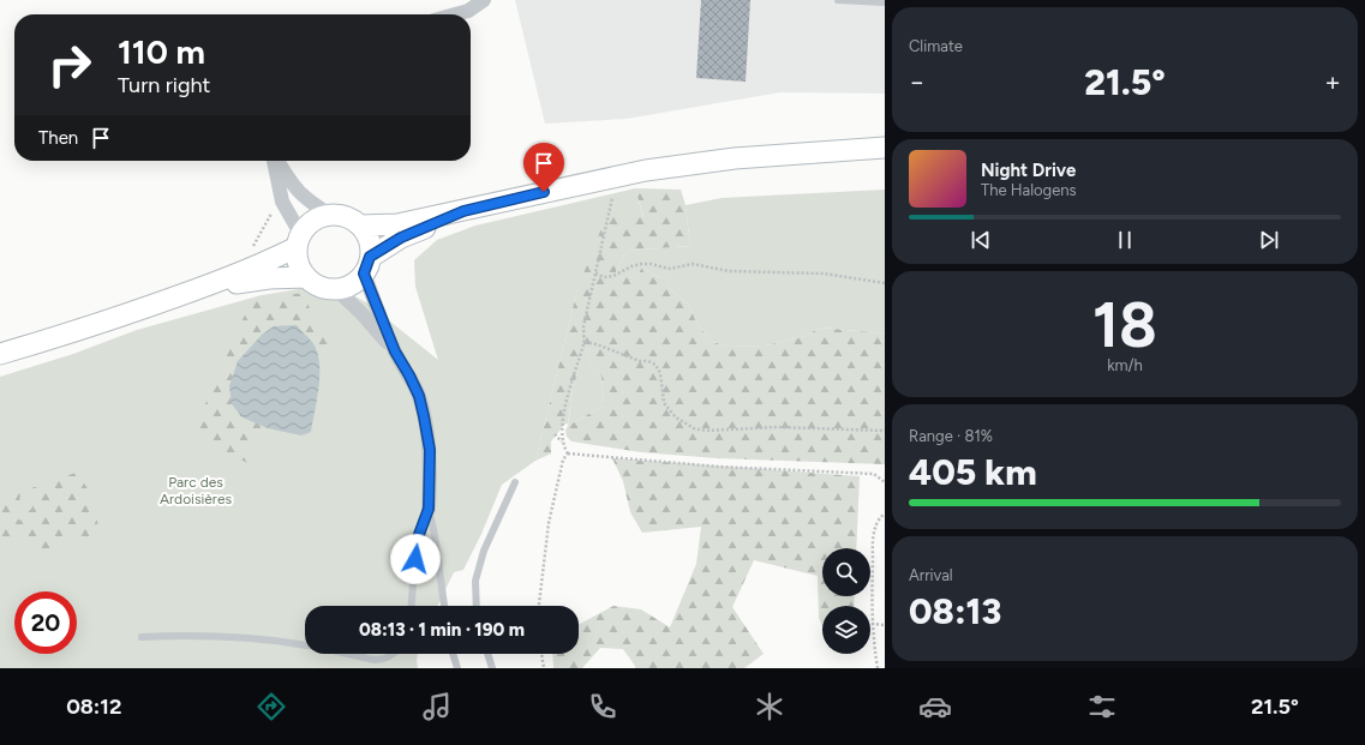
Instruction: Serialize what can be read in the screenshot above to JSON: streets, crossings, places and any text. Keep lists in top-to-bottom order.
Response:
{
  "parks": ["Parc des Ardoisières"],
  "page": {
    "tile": [
      "Climate",
      ["18", "km/h"],
      ["Range · 81%", "405 km"],
      ["Arrival", "08:13"]
    ],
    "turn": ["110 m", "Turn right"],
    "heat": ["−", "21.5°", "+"],
    "then": "Then",
    "song": ["Night Drive", "The Halogens"],
    "limit": "20",
    "trip": "08:13 · 1 min · 190 m",
    "tabs": ["08:12", "21.5°"]
  }
}
